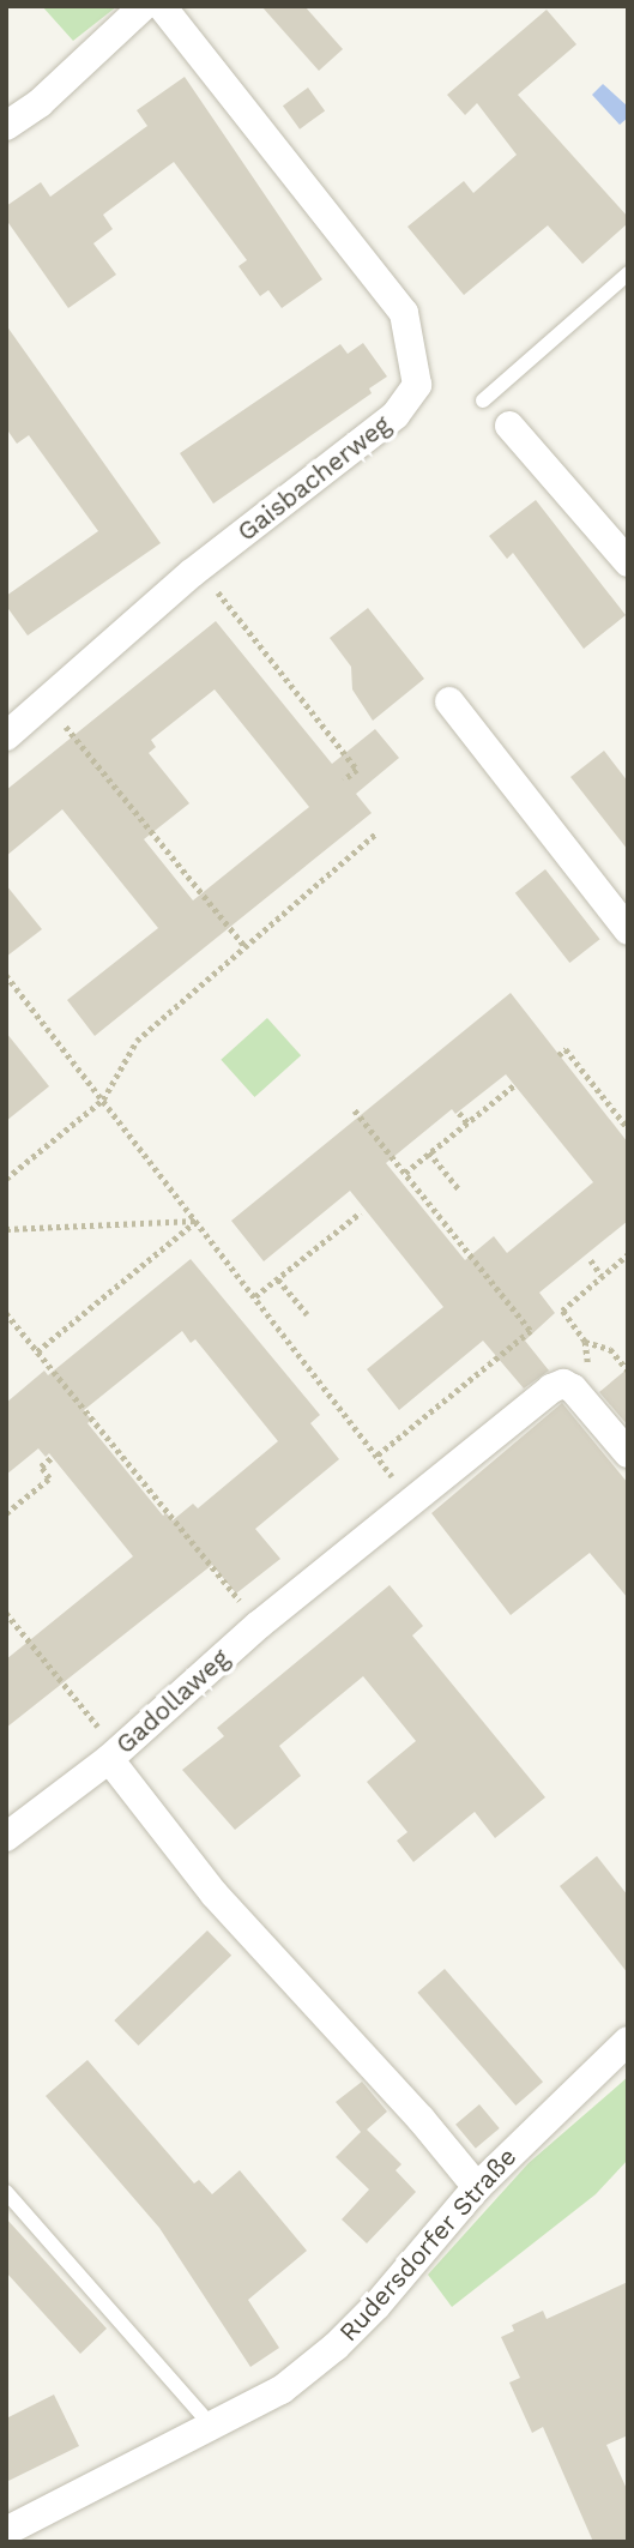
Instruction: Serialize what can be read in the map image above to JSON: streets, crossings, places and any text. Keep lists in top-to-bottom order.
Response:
{
  "streets": {
    "street": ["Gaisbacherweg", "Gadollaweg", "Rudersdorfer Straße"]
  },
  "crossings": [
    ["Gadollaweg", "Rudersdorfer Straße"]
  ]
}
